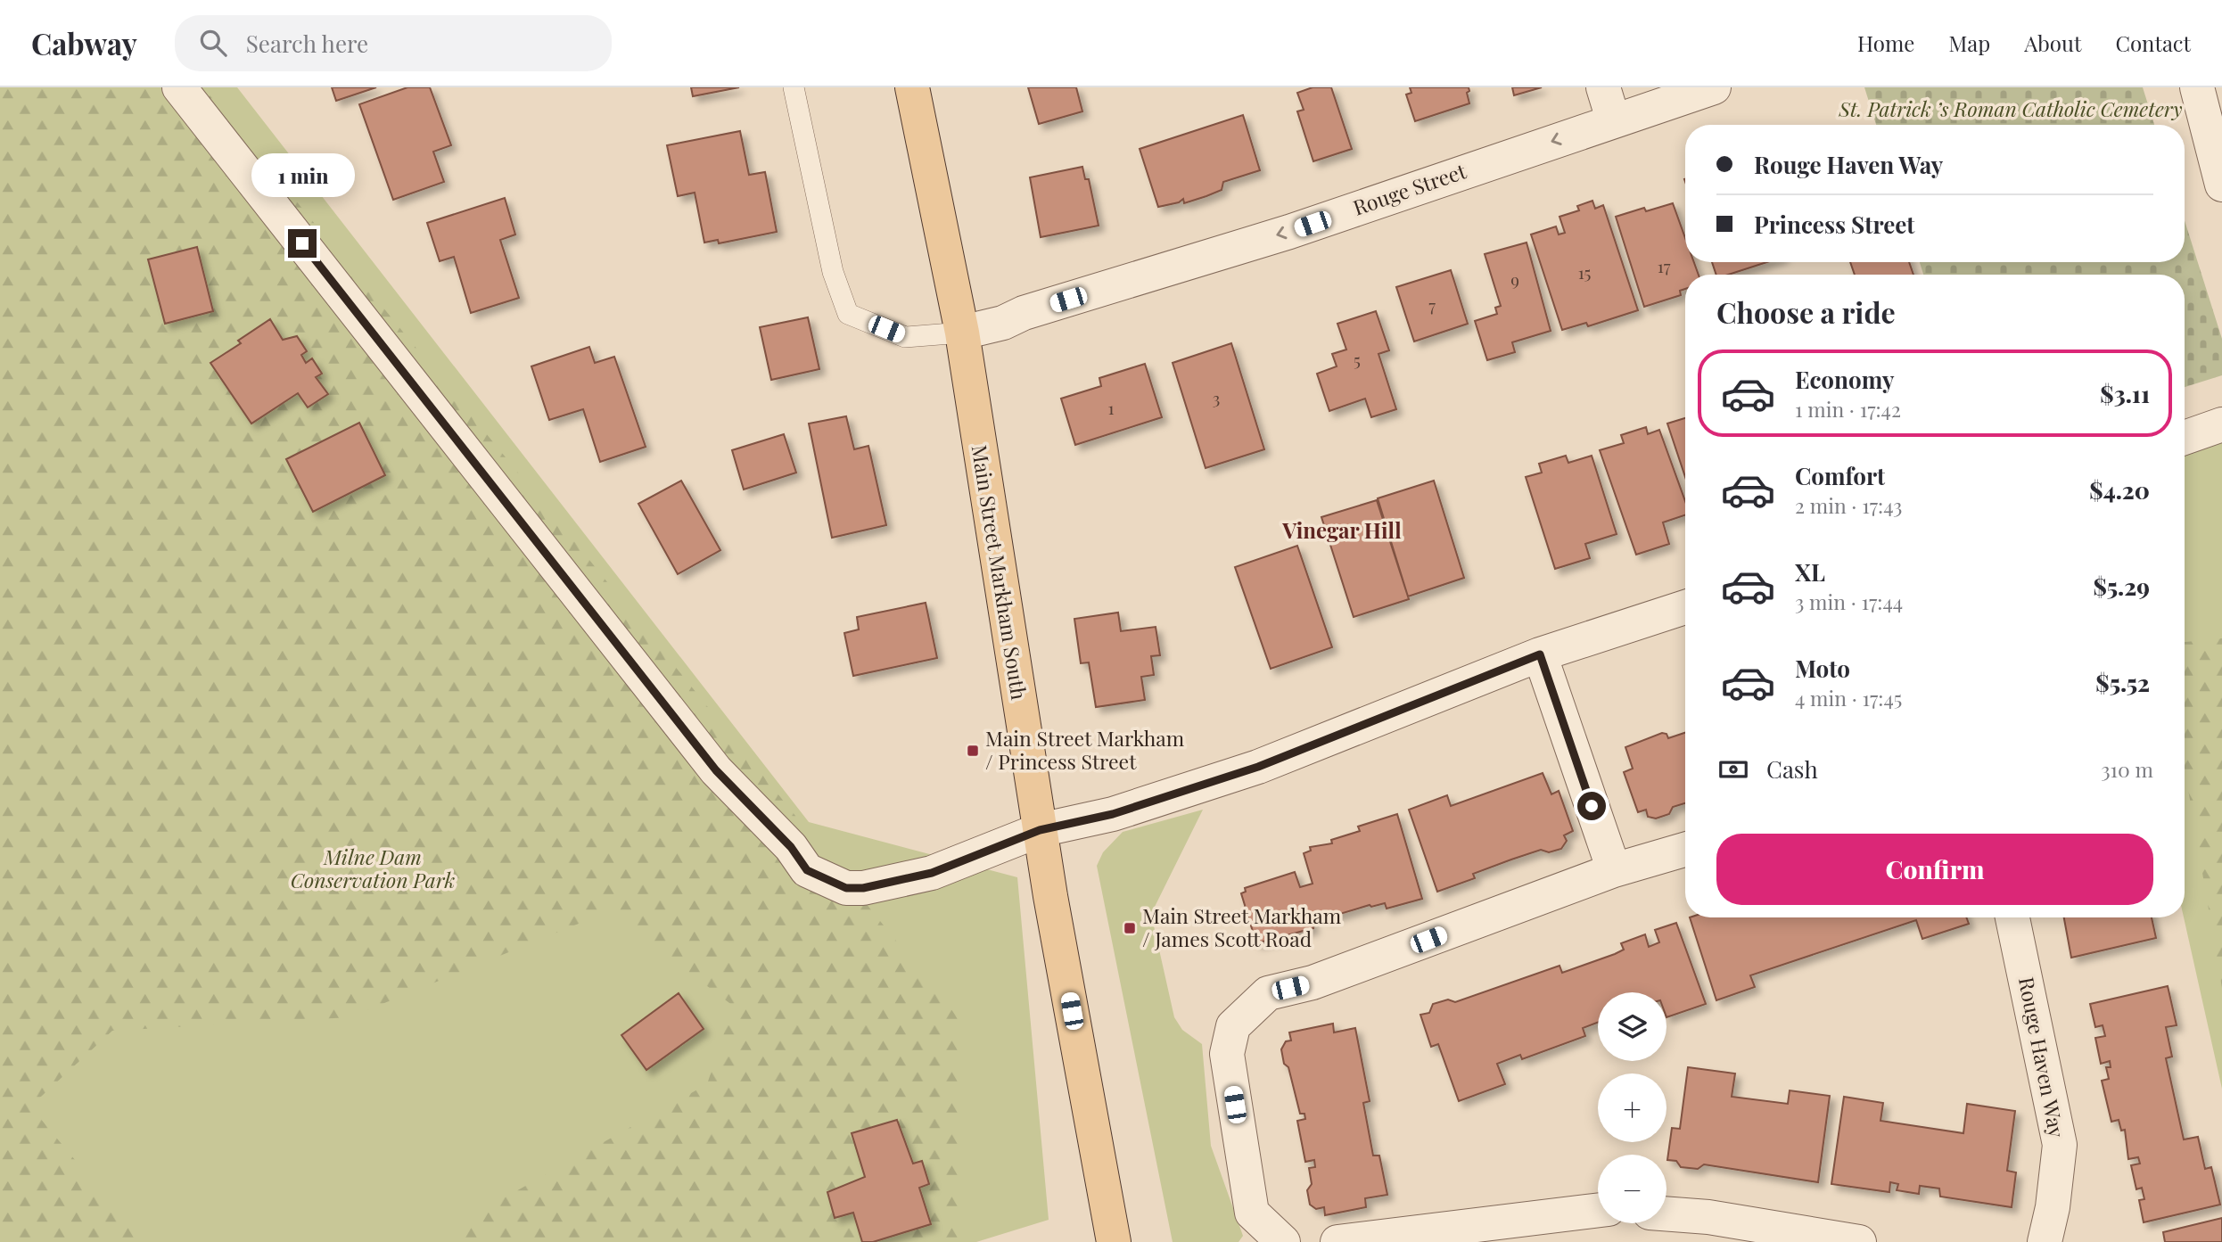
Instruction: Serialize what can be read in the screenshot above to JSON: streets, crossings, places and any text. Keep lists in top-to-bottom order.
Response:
{
  "streets": {
    "main road": ["Main Street Markham South"],
    "street": ["Rouge Street", "Rouge Haven Way"]
  },
  "crossings": [
    ["Rouge Street", "Main Street Markham South"]
  ],
  "one_way": ["Rouge Street"],
  "districts": ["Vinegar Hill"],
  "parks": ["St. Patrick ’s Roman Catholic Cemetery", "Milne Dam Conservation Park"],
  "places": {
    "transit": ["Main Street Markham / Princess Street", "Main Street Markham / James Scott Road"]
  },
  "house_numbers": [
    "17",
    "15",
    "9",
    "7",
    "5",
    "3",
    "1"
  ],
  "page": {
    "header": "Cabway",
    "search": "Search here",
    "nav": [
      "Home",
      "Map",
      "About",
      "Contact"
    ],
    "banner": ["Rouge Haven Way", "Princess Street"],
    "bubble": "1 min",
    "heading": "Choose a ride",
    "list": [
      {
        "name": "Economy",
        "note": "1 min · 17:42",
        "value": "$3.11"
      },
      {
        "name": "Comfort",
        "note": "2 min · 17:43",
        "value": "$4.20"
      },
      {
        "name": "XL",
        "note": "3 min · 17:44",
        "value": "$5.29"
      },
      {
        "name": "Moto",
        "note": "4 min · 17:45",
        "value": "$5.52"
      }
    ],
    "pay": ["Cash", "310 m"],
    "buttons": "Confirm",
    "map_buttons": ["+", "−"]
  }
}
